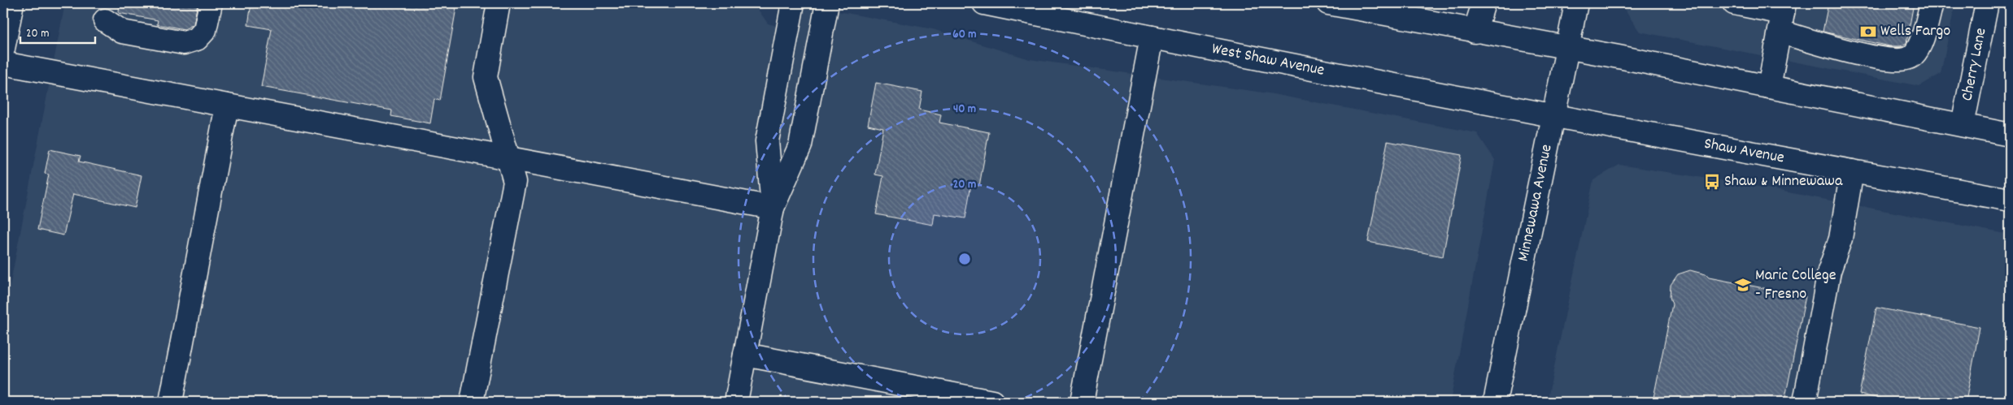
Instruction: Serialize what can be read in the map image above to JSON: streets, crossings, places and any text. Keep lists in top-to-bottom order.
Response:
{
  "streets": {
    "main road": [
      "West Shaw Avenue",
      "Cherry Lane",
      "Shaw Avenue",
      "Minnewawa Avenue"
    ]
  },
  "crossings": [
    ["West Shaw Avenue", "Shaw Avenue"],
    ["West Shaw Avenue", "Minnewawa Avenue"],
    ["Shaw Avenue", "Minnewawa Avenue"]
  ],
  "places": {
    "bank": ["Wells Fargo"],
    "bus stop": ["Shaw & Minnewawa"],
    "school or university": ["Maric College - Fresno"]
  },
  "scale_bar": "20 m",
  "rings": ["60 m", "40 m", "20 m"]
}
